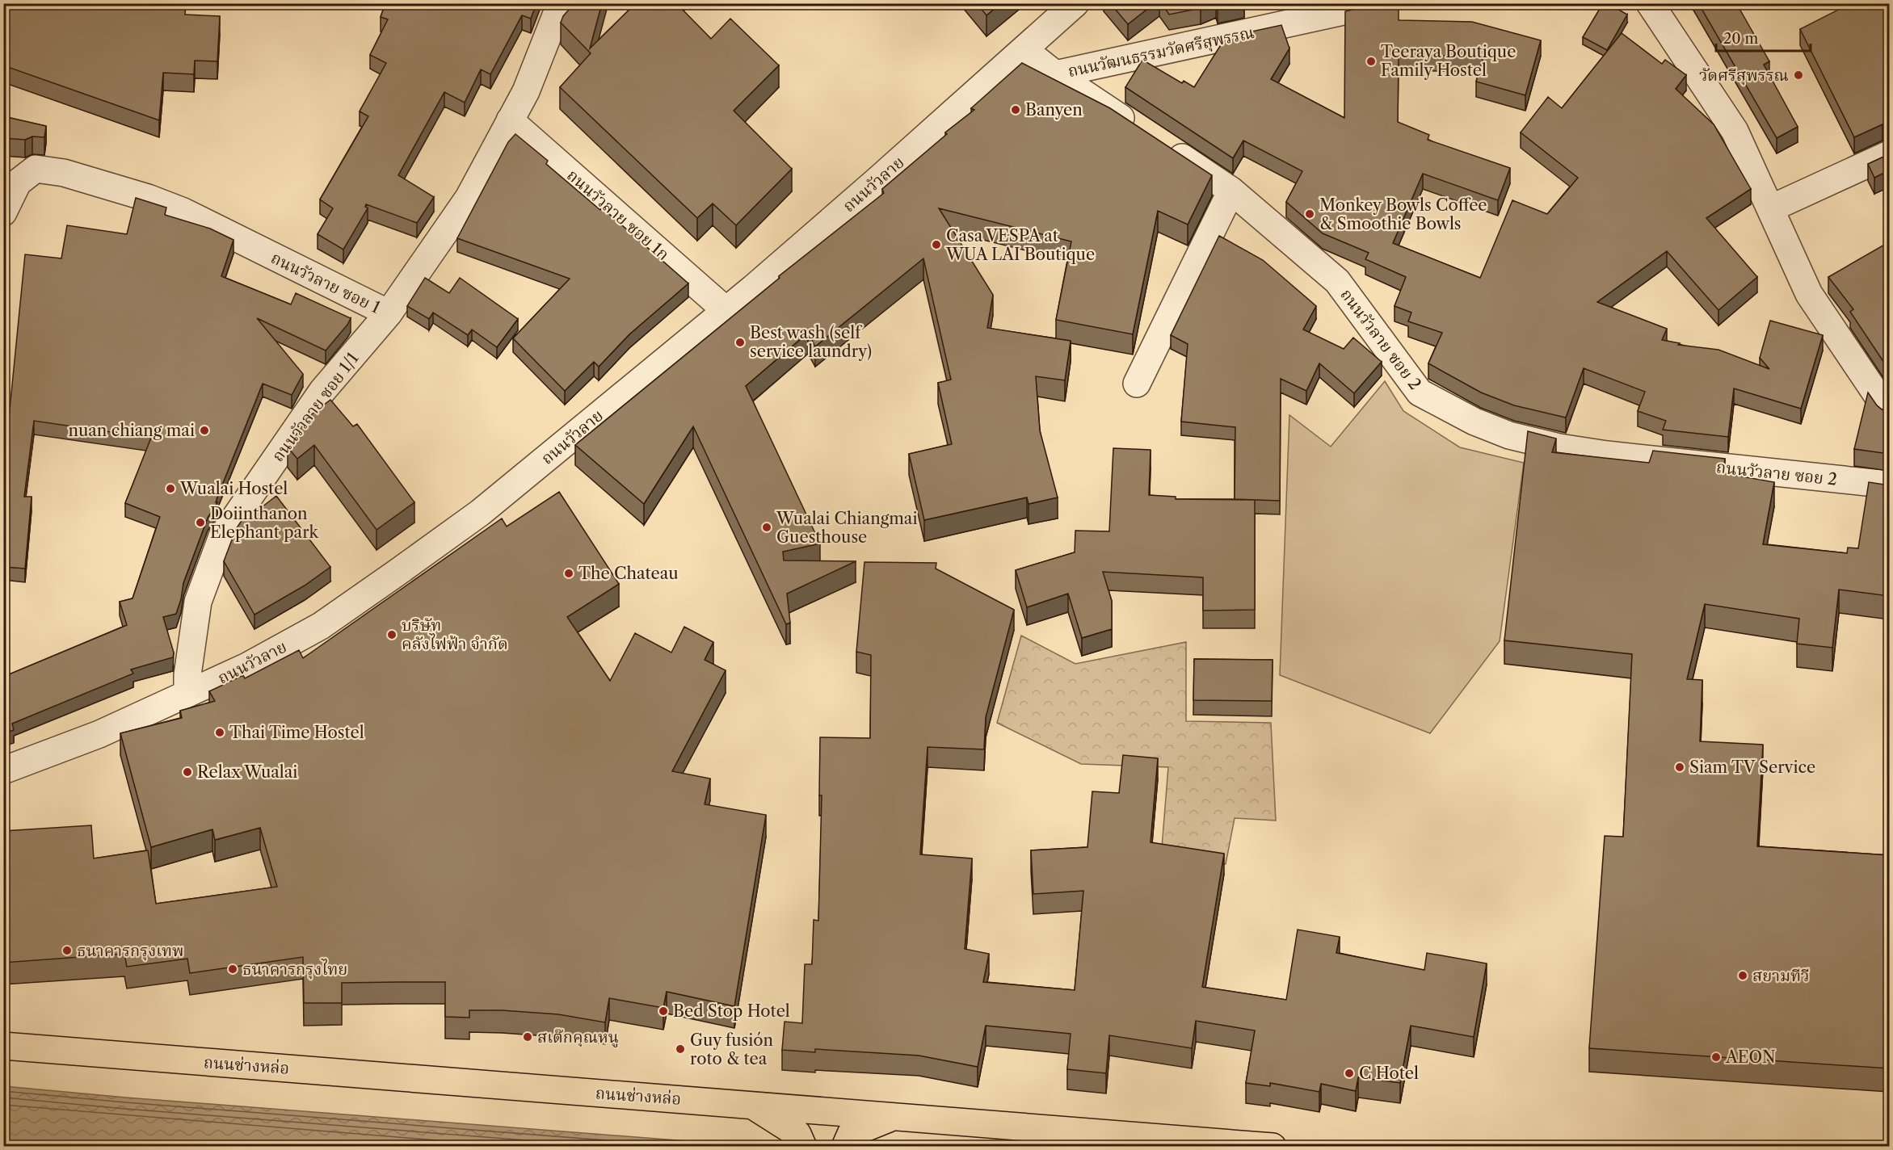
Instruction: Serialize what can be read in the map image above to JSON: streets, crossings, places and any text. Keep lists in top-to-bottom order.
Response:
{
  "streets": {
    "main road": ["ถนนช่างหล่อ"],
    "street": [
      "ถนนวัฒนธรรมวัดศรีสุพรรณ",
      "ถนนวัวลาย",
      "ถนนวัวลาย ซอย 1ก",
      "ถนนวัวลาย ซอย 1",
      "ถนนวัวลาย ซอย 2",
      "ถนนวัวลาย ซอย 1/1"
    ]
  },
  "crossings": [
    ["ถนนวัฒนธรรมวัดศรีสุพรรณ", "ถนนวัวลาย ซอย 2"],
    ["ถนนวัวลาย", "ถนนวัวลาย ซอย 1ก"],
    ["ถนนวัวลาย", "ถนนวัวลาย ซอย 2"],
    ["ถนนวัวลาย", "ถนนวัวลาย ซอย 1/1"],
    ["ถนนวัวลาย ซอย 1ก", "ถนนวัวลาย ซอย 1"],
    ["ถนนวัวลาย ซอย 1", "ถนนวัวลาย ซอย 1/1"]
  ],
  "places": [
    "Teeraya Boutique Family Hostel",
    "วัดศรีสุพรรณ",
    "Banyen",
    "Monkey Bowls Coffee & Smoothie Bowls",
    "Casa VESPA at WUA LAI Boutique",
    "Best wash (self service laundry)",
    "nuan chiang mai",
    "Wualai Hostel",
    "Doiinthanon Elephant park",
    "Wualai Chiangmai Guesthouse",
    "The Chateau",
    "บริษัท คลังไฟฟ้า จำกัด",
    "Thai Time Hostel",
    "Siam TV Service",
    "Relax Wualai",
    "ธนาคารกรุงเทพ",
    "ธนาคารกรุงไทย",
    "สยามทีวี",
    "Bed Stop Hotel",
    "สเต๊กคุณหนู",
    "Guy fusión roto & tea",
    "AEON",
    "C Hotel"
  ],
  "scale_bar": "20 m"
}
